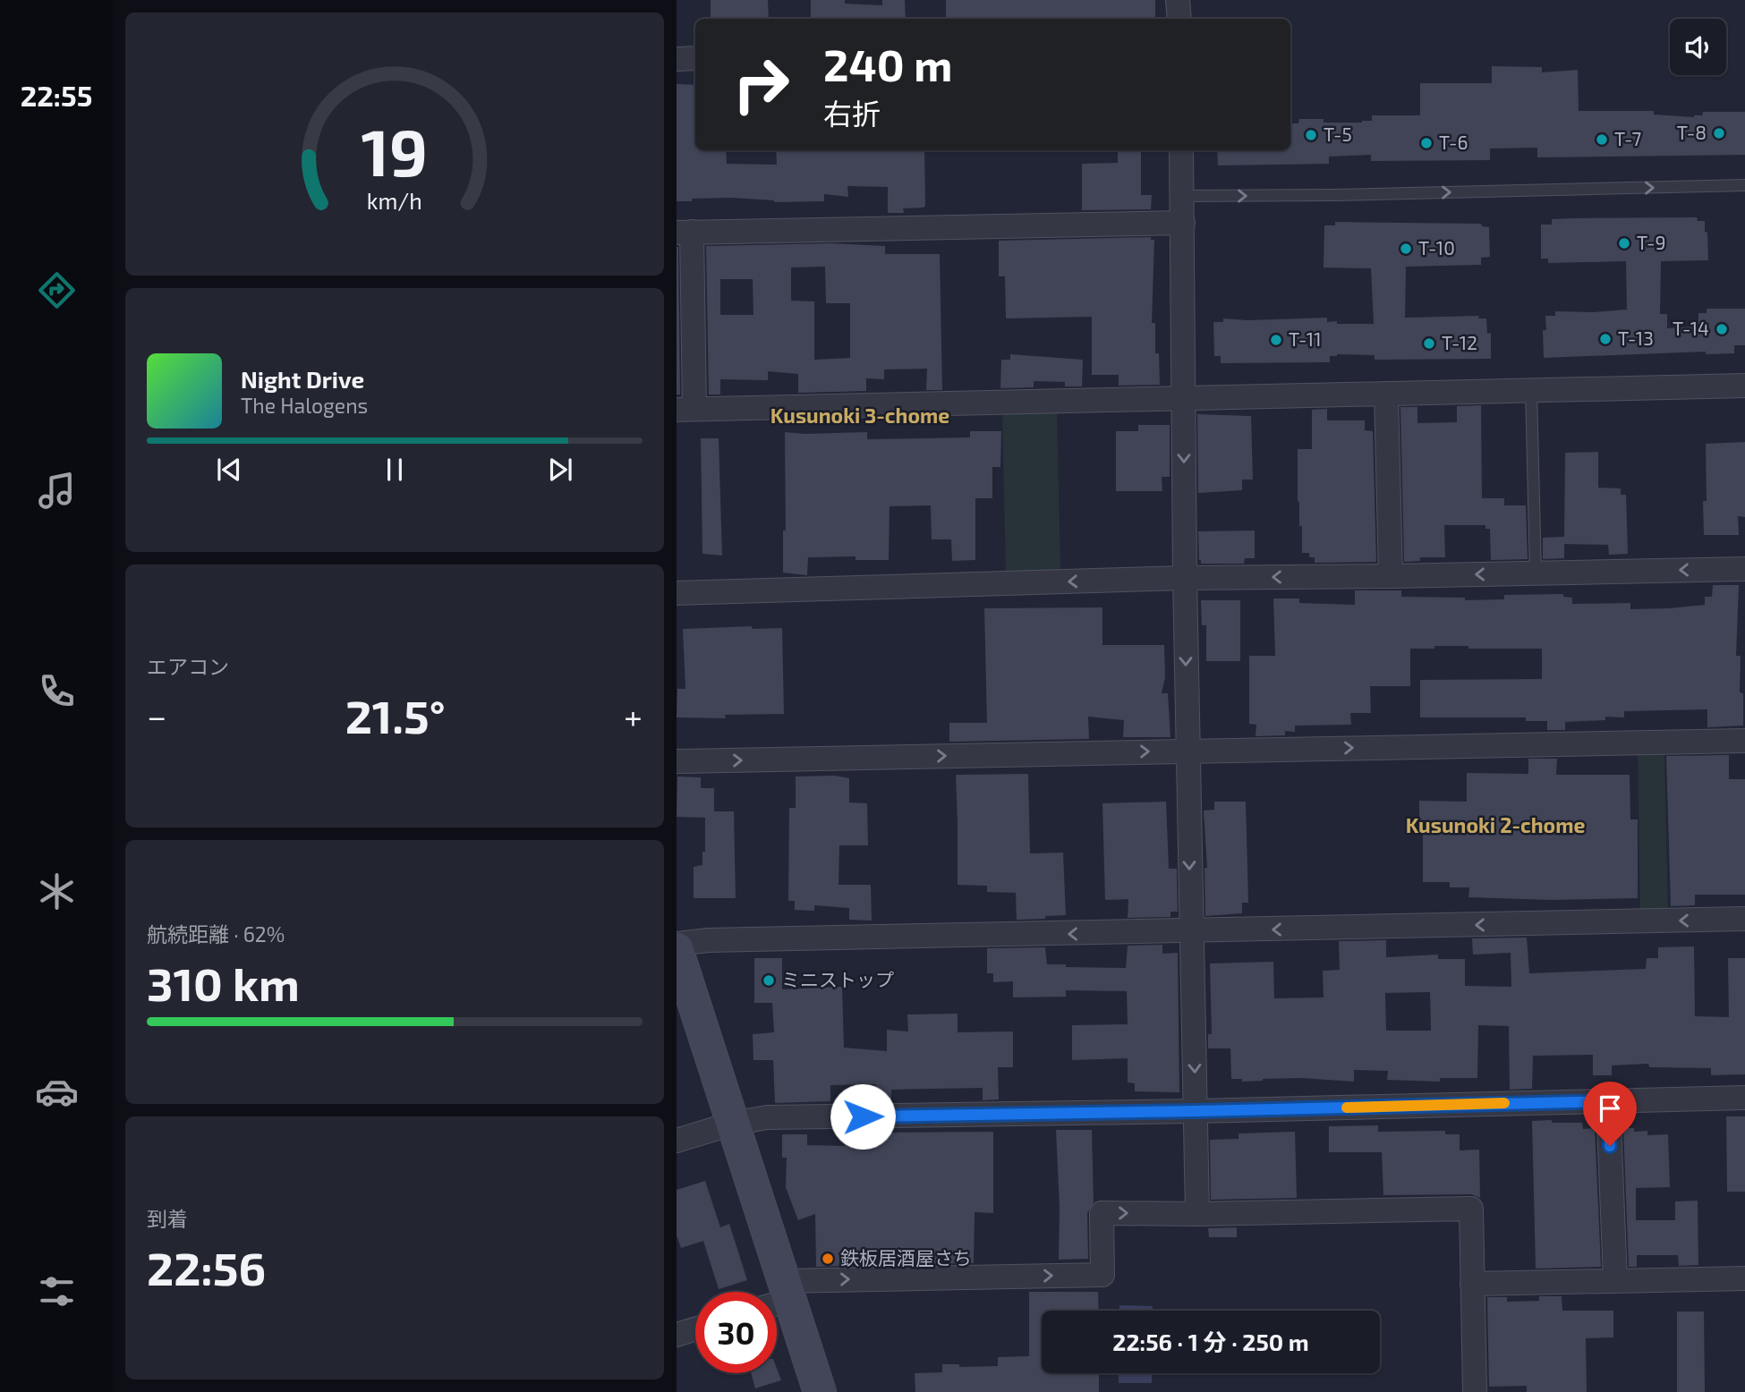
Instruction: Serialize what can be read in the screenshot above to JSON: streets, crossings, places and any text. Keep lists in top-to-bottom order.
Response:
{
  "districts": ["Kusunoki 3-chome", "Kusunoki 2-chome"],
  "places": [
    "T-8",
    "T-5",
    "T-7",
    "T-6",
    "T-9",
    "T-10",
    "T-14",
    "T-13",
    "T-11",
    "T-12",
    "ミニストップ",
    "鉄板居酒屋さち"
  ],
  "page": {
    "tabs": "22:55",
    "turn": ["240 m", "右折"],
    "song": ["Night Drive", "The Halogens"],
    "tile": [
      "エアコン",
      ["航続距離 · 62%", "310 km"],
      ["到着", "22:56"]
    ],
    "heat": ["−", "21.5°", "+"],
    "limit": "30",
    "trip": "22:56 · 1 分 · 250 m",
    "gauge": ["19", "km/h"]
  }
}
